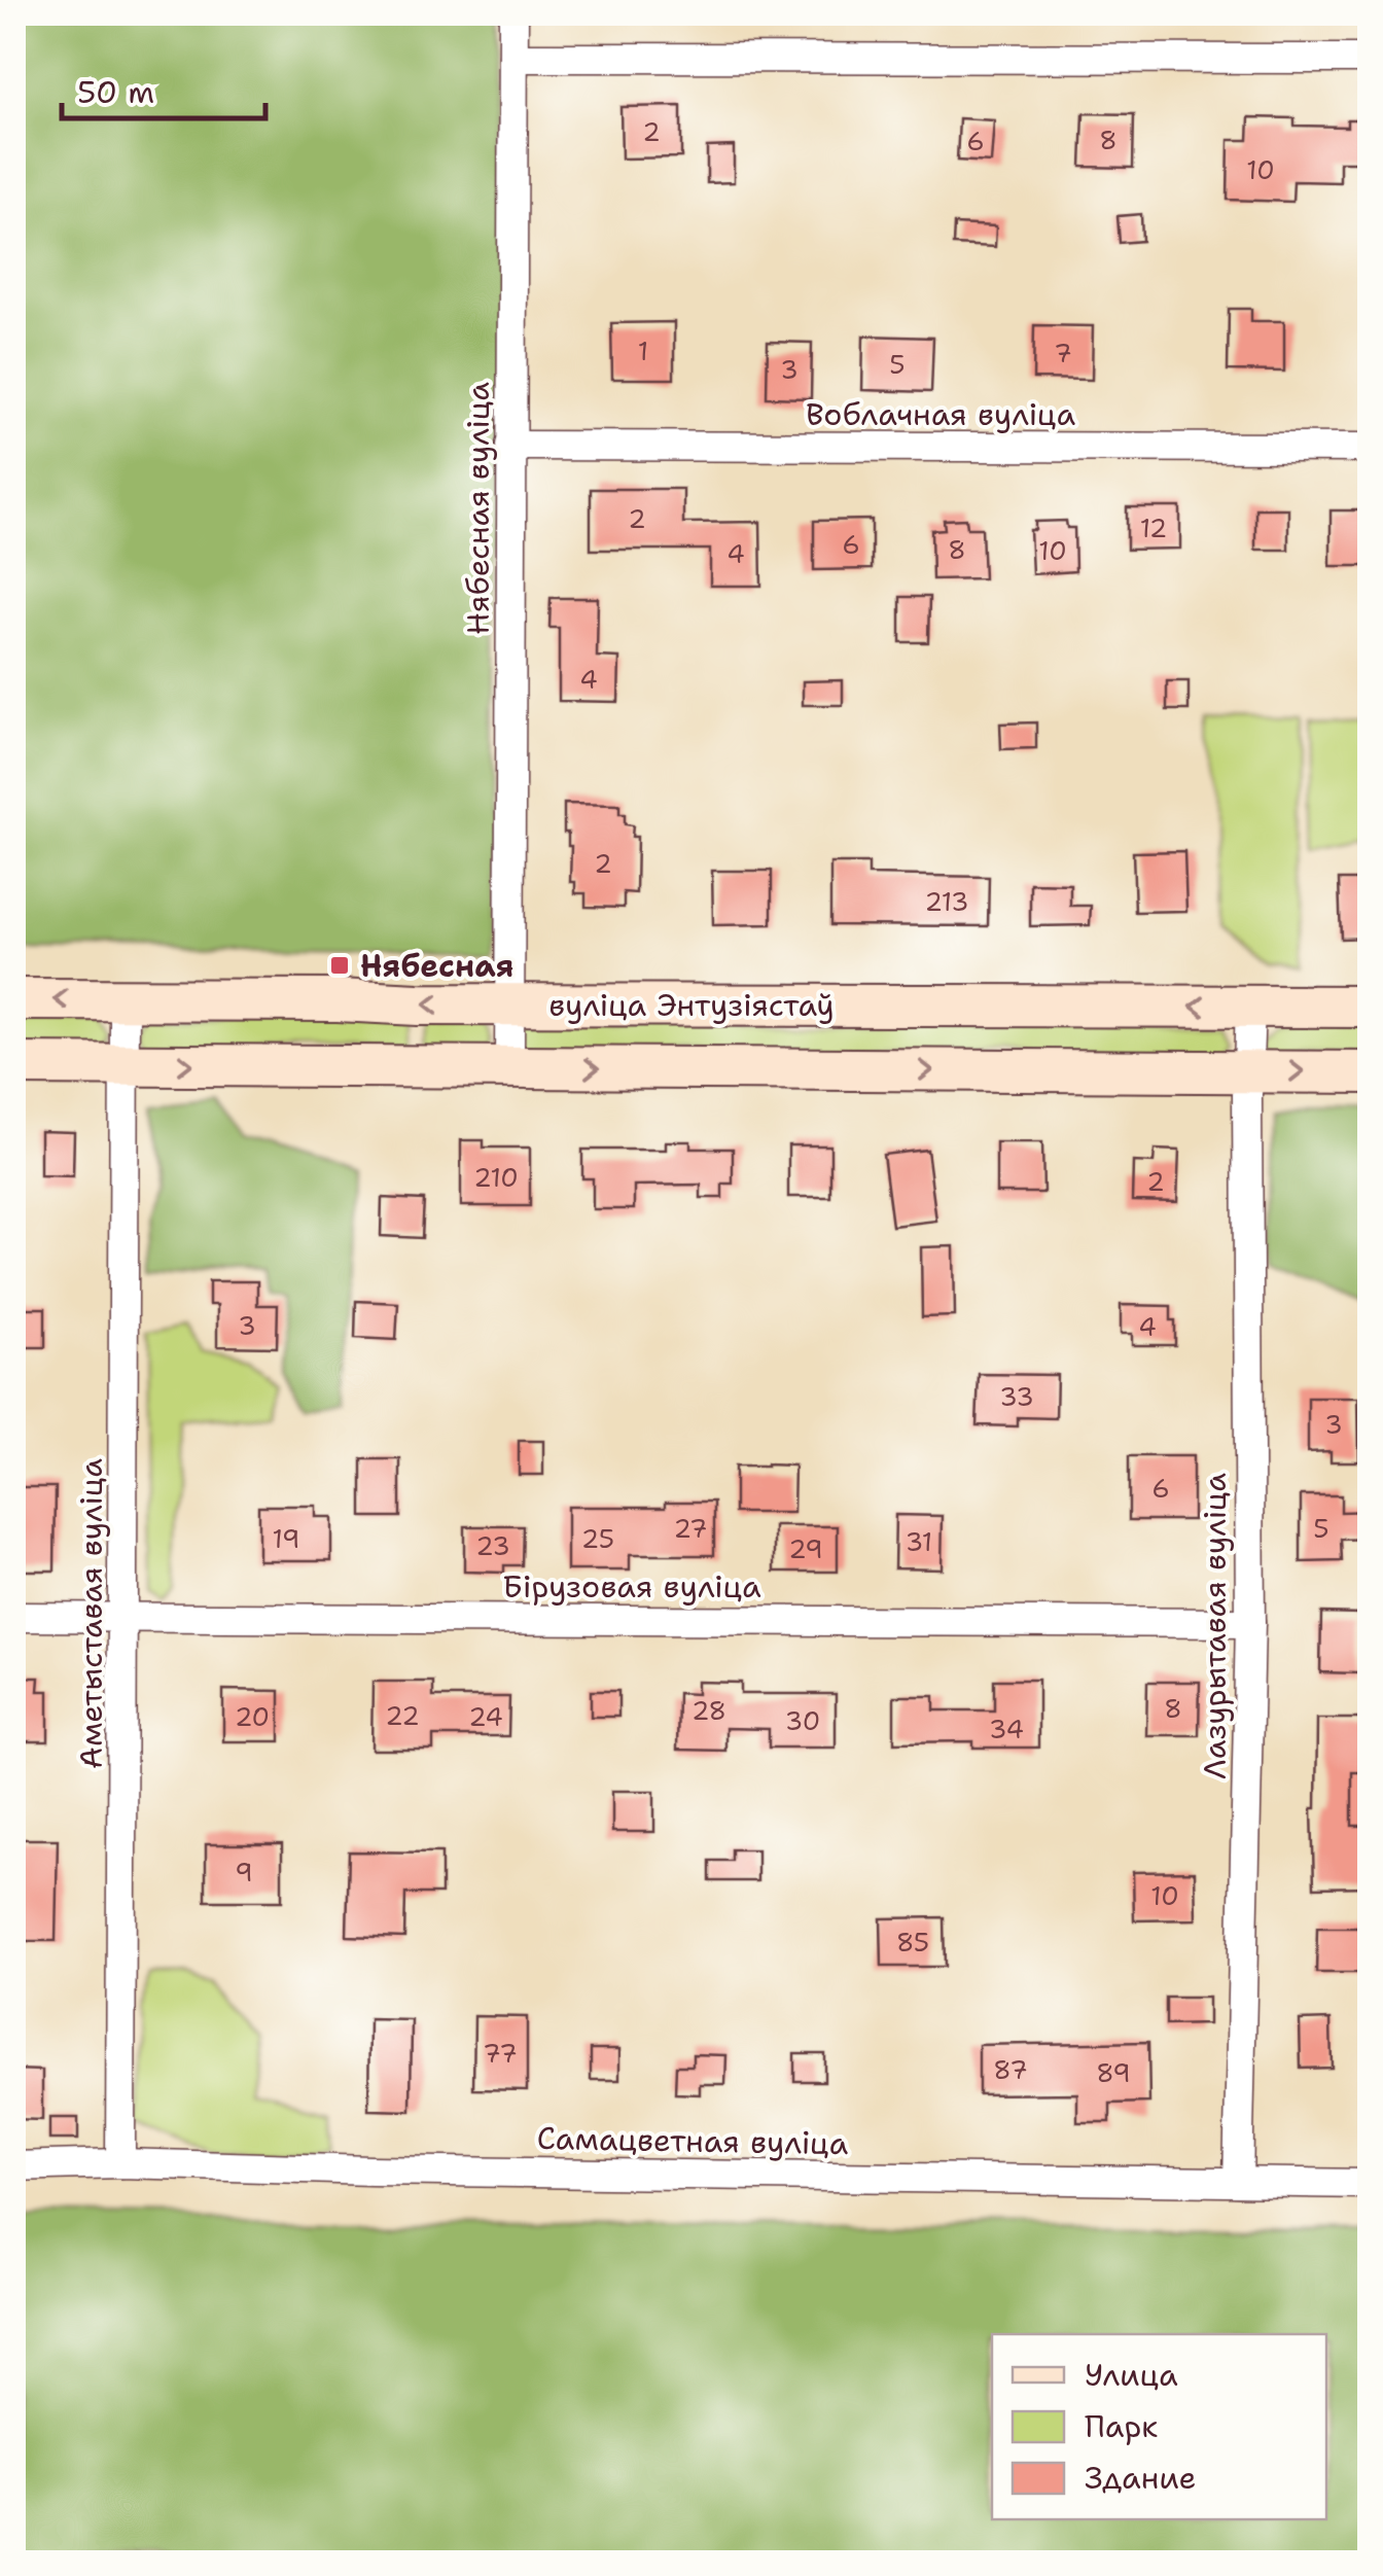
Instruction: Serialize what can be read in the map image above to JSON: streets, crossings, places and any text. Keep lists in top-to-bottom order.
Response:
{
  "streets": {
    "street": [
      "Воблачная вуліца",
      "Нябесная вуліца",
      "вуліца Энтузіястаў",
      "Бірузовая вуліца",
      "Аметыставая вуліца",
      "Лазурытавая вуліца",
      "Самацветная вуліца"
    ]
  },
  "crossings": [
    ["Воблачная вуліца", "Нябесная вуліца"],
    ["Нябесная вуліца", "вуліца Энтузіястаў"],
    ["вуліца Энтузіястаў", "Аметыставая вуліца"],
    ["вуліца Энтузіястаў", "Лазурытавая вуліца"],
    ["Бірузовая вуліца", "Аметыставая вуліца"],
    ["Бірузовая вуліца", "Лазурытавая вуліца"],
    ["Аметыставая вуліца", "Самацветная вуліца"],
    ["Лазурытавая вуліца", "Самацветная вуліца"]
  ],
  "places": {
    "transit": ["Нябесная"]
  },
  "house_numbers": [
    "2",
    "8",
    "6",
    "10",
    "1",
    "7",
    "5",
    "3",
    "2",
    "12",
    "6",
    "8",
    "10",
    "4",
    "4",
    "2",
    "213",
    "210",
    "2",
    "3",
    "4",
    "33",
    "3",
    "6",
    "27",
    "5",
    "19",
    "25",
    "31",
    "23",
    "29",
    "8",
    "28",
    "22",
    "20",
    "24",
    "30",
    "34",
    "9",
    "10",
    "85",
    "77",
    "87",
    "89"
  ],
  "legend": ["Улица", "Парк", "Здание"],
  "scale_bar": "50 m"
}
